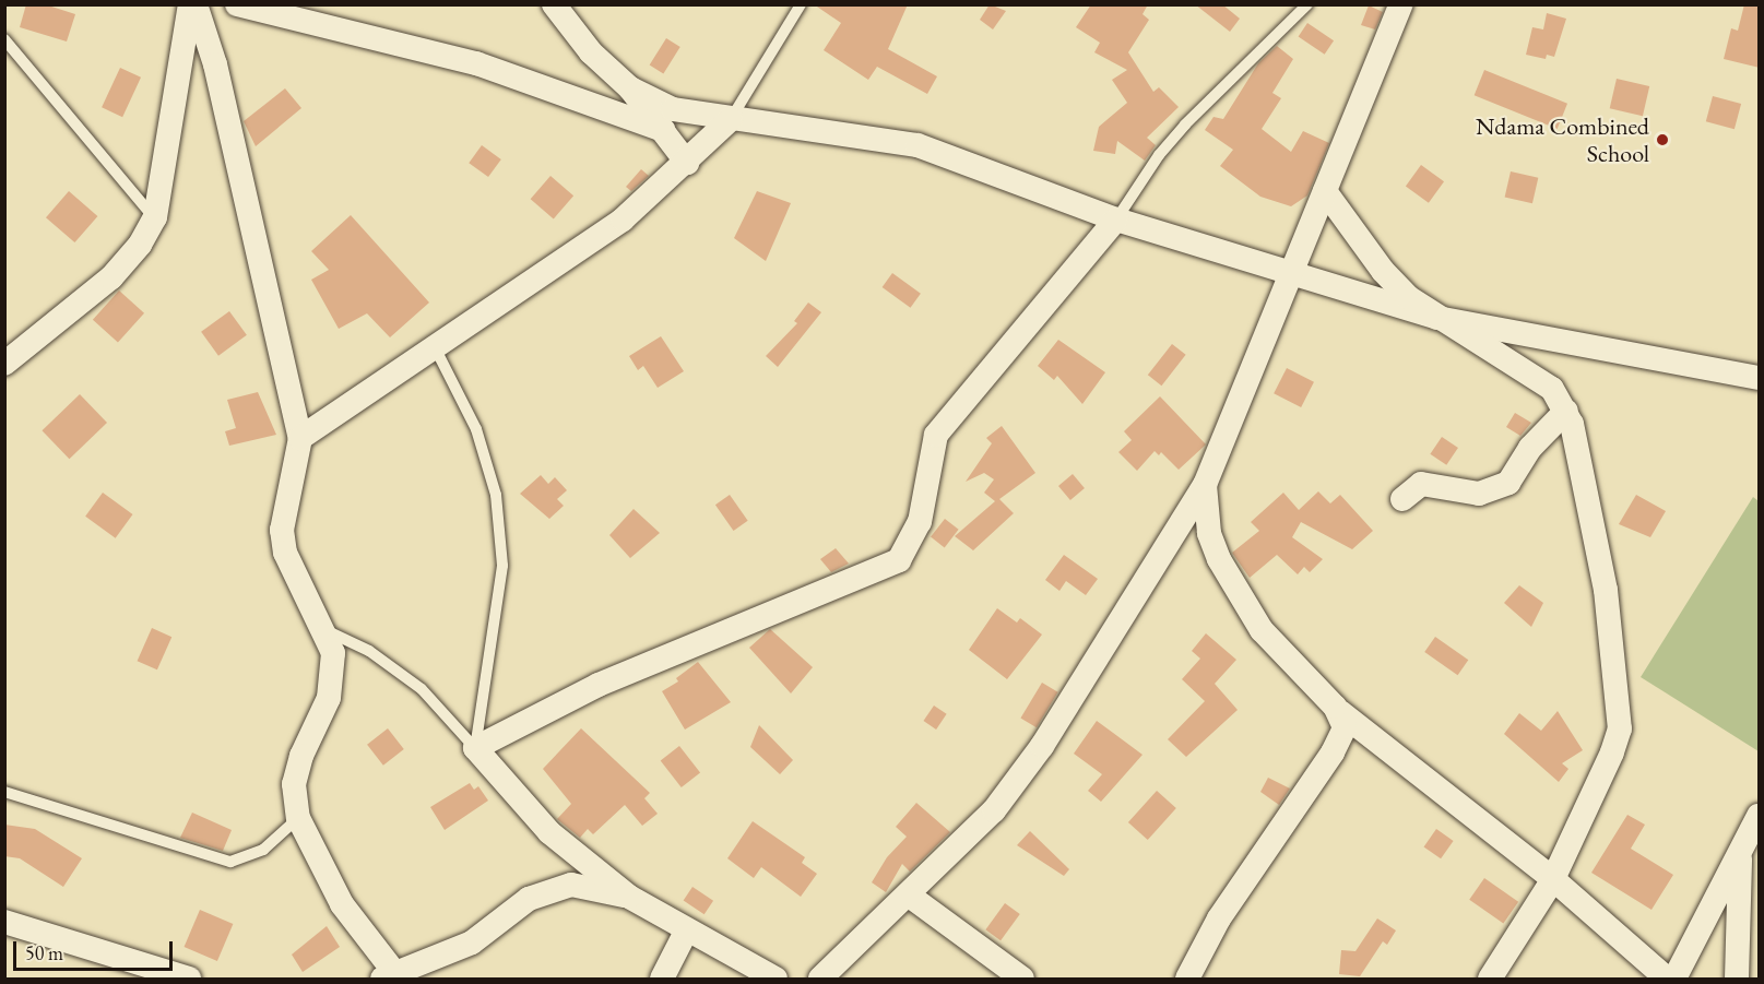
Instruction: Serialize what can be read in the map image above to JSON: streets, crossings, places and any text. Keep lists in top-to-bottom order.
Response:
{
  "places": ["Ndama Combined School"],
  "scale_bar": "50 m"
}
